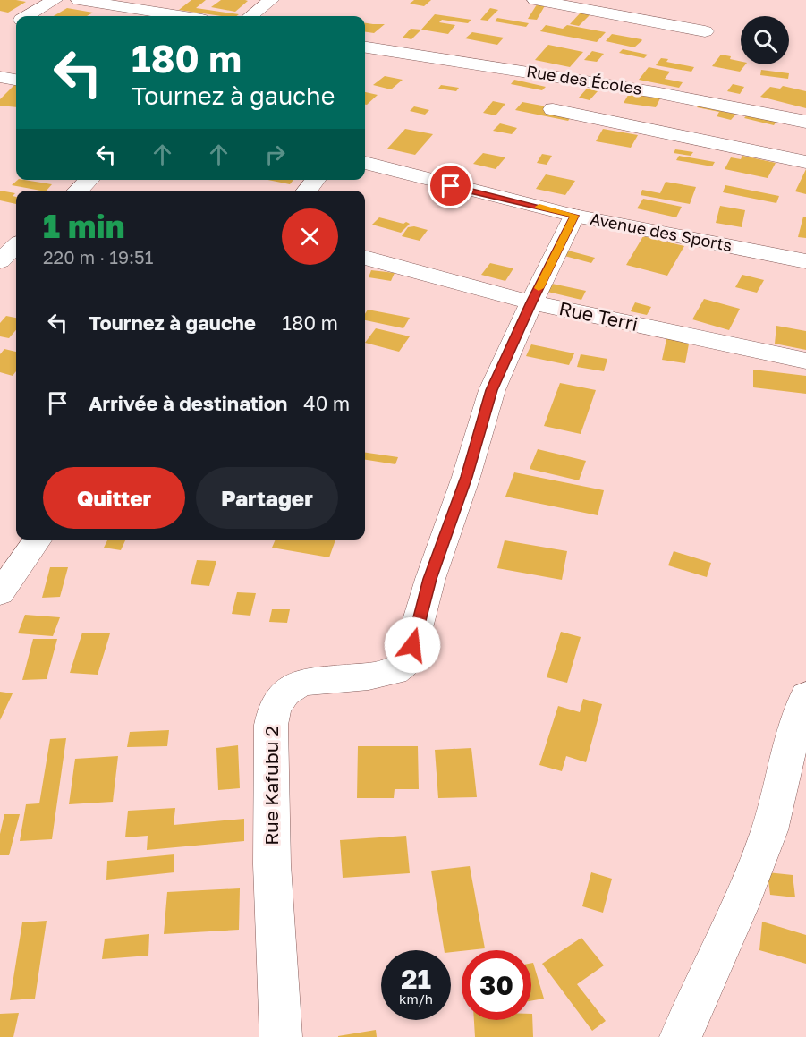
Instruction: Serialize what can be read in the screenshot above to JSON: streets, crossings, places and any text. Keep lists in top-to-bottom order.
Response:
{
  "streets": {
    "street": [
      "Rue des Écoles",
      "Avenue des Sports",
      "Rue Terri",
      "Rue Kafubu 2"
    ]
  },
  "crossings": [
    ["Avenue des Sports", "Rue Kafubu 2"],
    ["Rue Terri", "Rue Kafubu 2"]
  ],
  "page": {
    "turn": ["180 m", "Tournez à gauche"],
    "heading": ["1 min", "220 m · 19:51"],
    "list": [
      {
        "name": "Tournez à gauche",
        "value": "180 m"
      },
      {
        "name": "Arrivée à destination",
        "value": "40 m"
      }
    ],
    "buttons": ["Quitter", "Partager"],
    "speed": "21 km/h",
    "limit": "30"
  }
}
